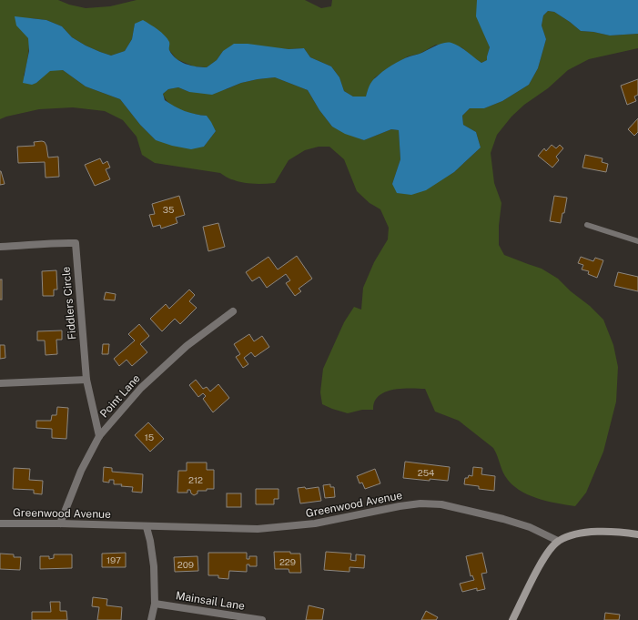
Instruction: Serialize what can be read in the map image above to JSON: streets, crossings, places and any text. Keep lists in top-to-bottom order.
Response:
{
  "streets": {
    "street": [
      "Fiddlers Circle",
      "Point Lane",
      "Greenwood Avenue",
      "Mainsail Lane"
    ]
  },
  "crossings": [
    ["Fiddlers Circle", "Point Lane"],
    ["Point Lane", "Greenwood Avenue"]
  ],
  "house_numbers": [
    "35",
    "15",
    "254",
    "212",
    "197",
    "229",
    "209"
  ]
}
